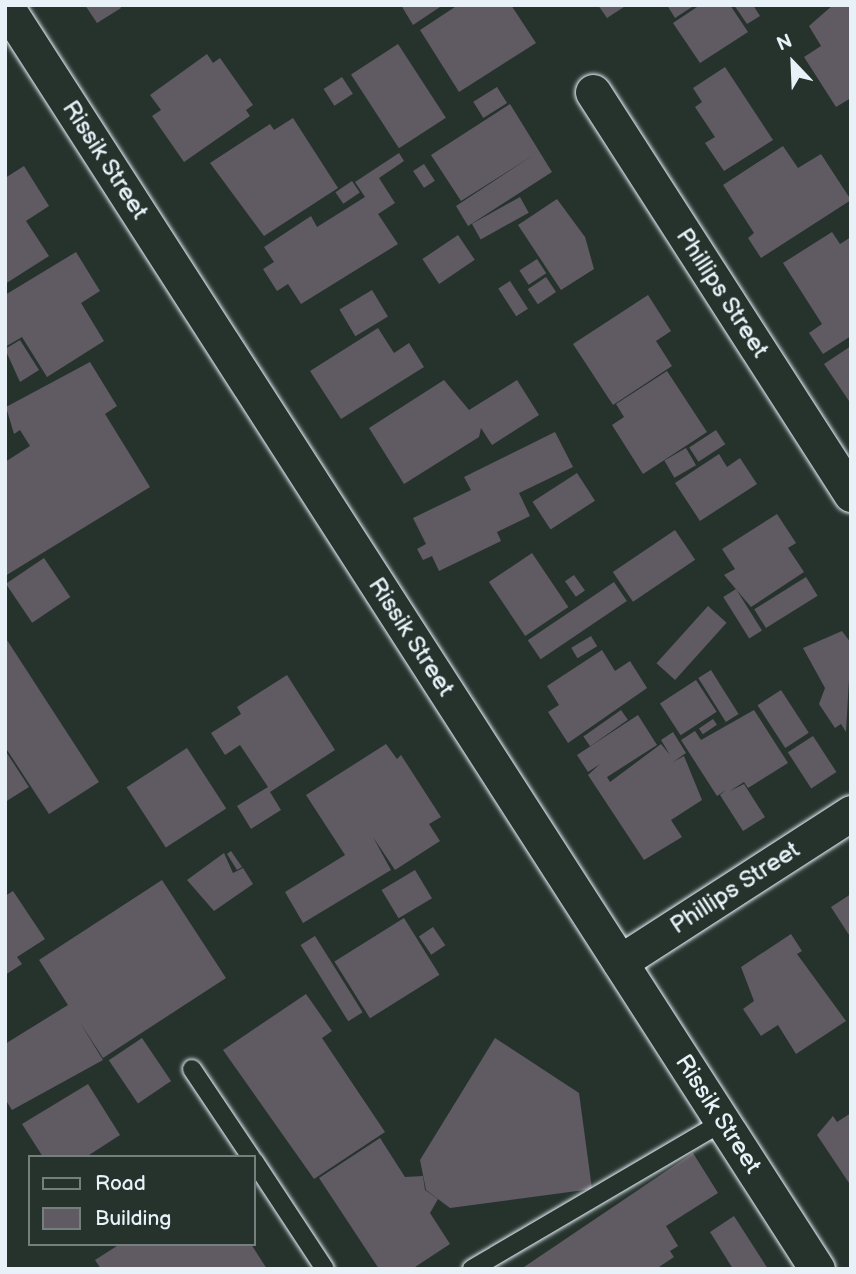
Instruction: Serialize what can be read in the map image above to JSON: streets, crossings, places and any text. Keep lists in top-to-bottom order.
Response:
{
  "streets": {
    "street": ["Rissik Street", "Phillips Street"]
  },
  "crossings": [
    ["Rissik Street", "Phillips Street"]
  ],
  "legend": ["Road", "Building"],
  "north": "top left"
}
